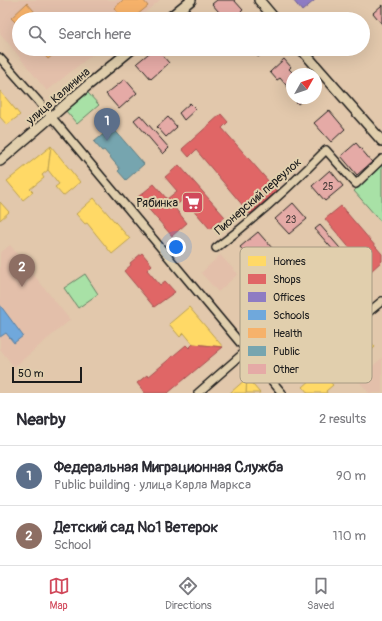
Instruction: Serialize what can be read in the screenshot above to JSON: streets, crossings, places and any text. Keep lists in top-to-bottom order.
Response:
{
  "streets": {
    "street": ["улица Калинина", "Пионерский переулок"]
  },
  "places": {
    "supermarket": ["Рябинка"]
  },
  "house_numbers": ["25", "23"],
  "legend": [
    "Homes",
    "Shops",
    "Offices",
    "Schools",
    "Health",
    "Public",
    "Other"
  ],
  "scale_bar": "50 m",
  "north": "top right",
  "page": {
    "search": "Search here",
    "pins": ["1", "2"],
    "scale": "50 m",
    "heading": ["Nearby", "2 results"],
    "list": [
      {
        "mark": "1",
        "name": "Федеральная Миграционная Служба",
        "note": "Public building · улица Карла Маркса",
        "value": "90 m"
      },
      {
        "mark": "2",
        "name": "Детский сад №1 Ветерок",
        "note": "School",
        "value": "110 m"
      }
    ],
    "nav": ["Map", "Directions", "Saved"]
  }
}
